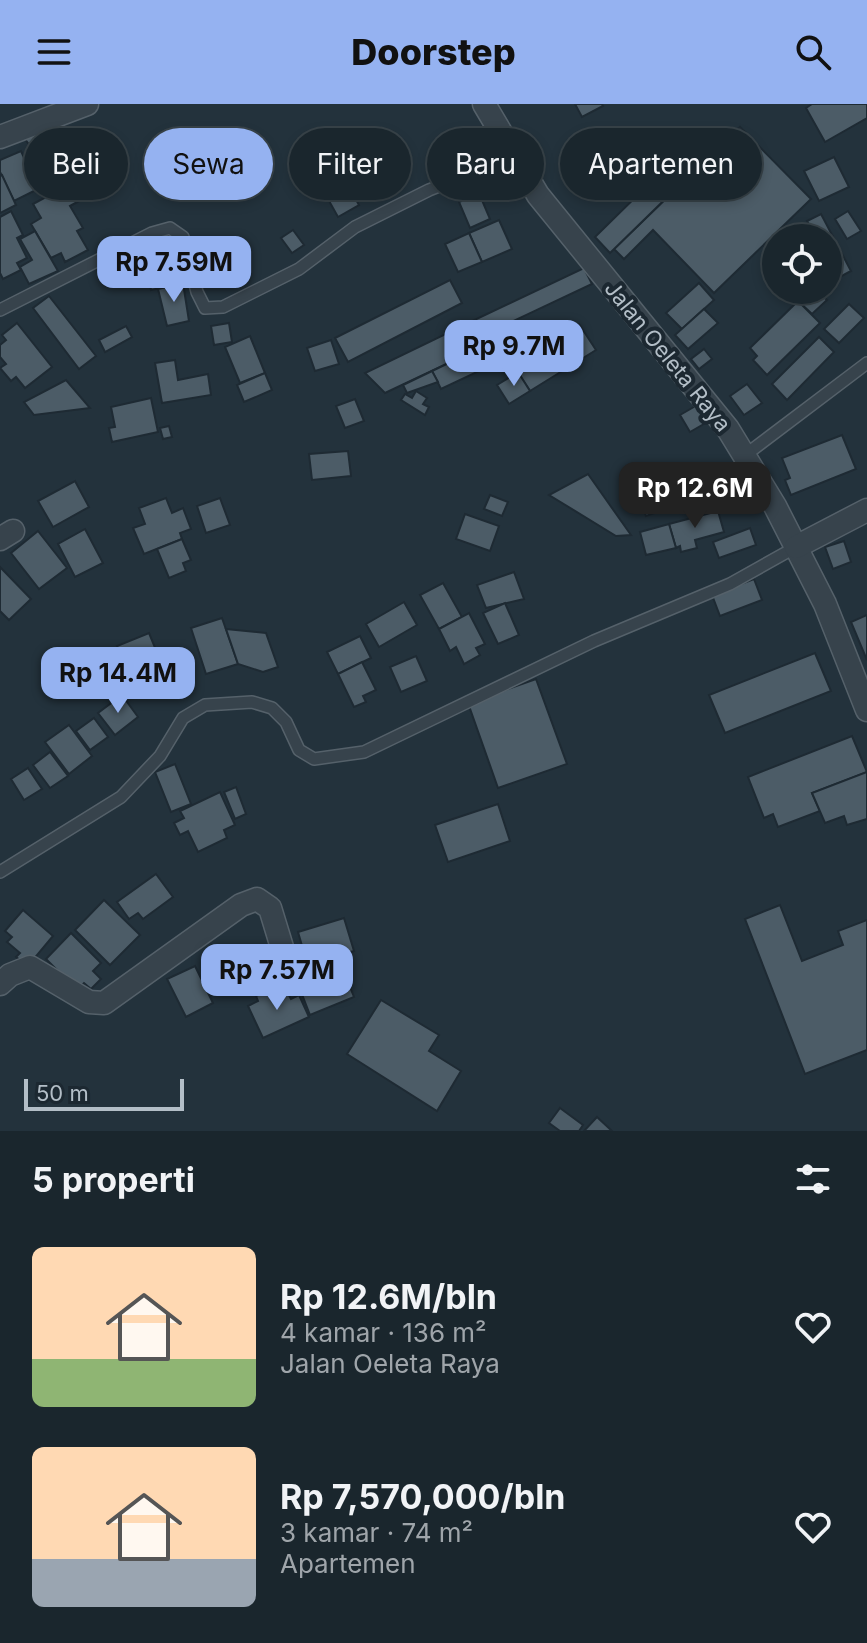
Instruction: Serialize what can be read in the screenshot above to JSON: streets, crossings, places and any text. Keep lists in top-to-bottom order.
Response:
{
  "streets": {
    "street": ["Jalan Oeleta Raya"]
  },
  "scale_bar": "50 m",
  "page": {
    "header": "Doorstep",
    "chip": [
      "Beli",
      "Sewa",
      "Filter",
      "Baru",
      "Apartemen"
    ],
    "price": [
      "Rp 7.59M",
      "Rp 9.7M",
      "Rp 12.6M",
      "Rp 14.4M",
      "Rp 7.57M"
    ],
    "scale": "50 m",
    "heading": "5 properti",
    "list": [
      {
        "name": "Rp 12.6M/bln",
        "note": "4 kamar · 136 m² · Jalan Oeleta Raya"
      },
      {
        "name": "Rp 7,570,000/bln",
        "note": "3 kamar · 74 m² · Apartemen"
      }
    ]
  }
}
